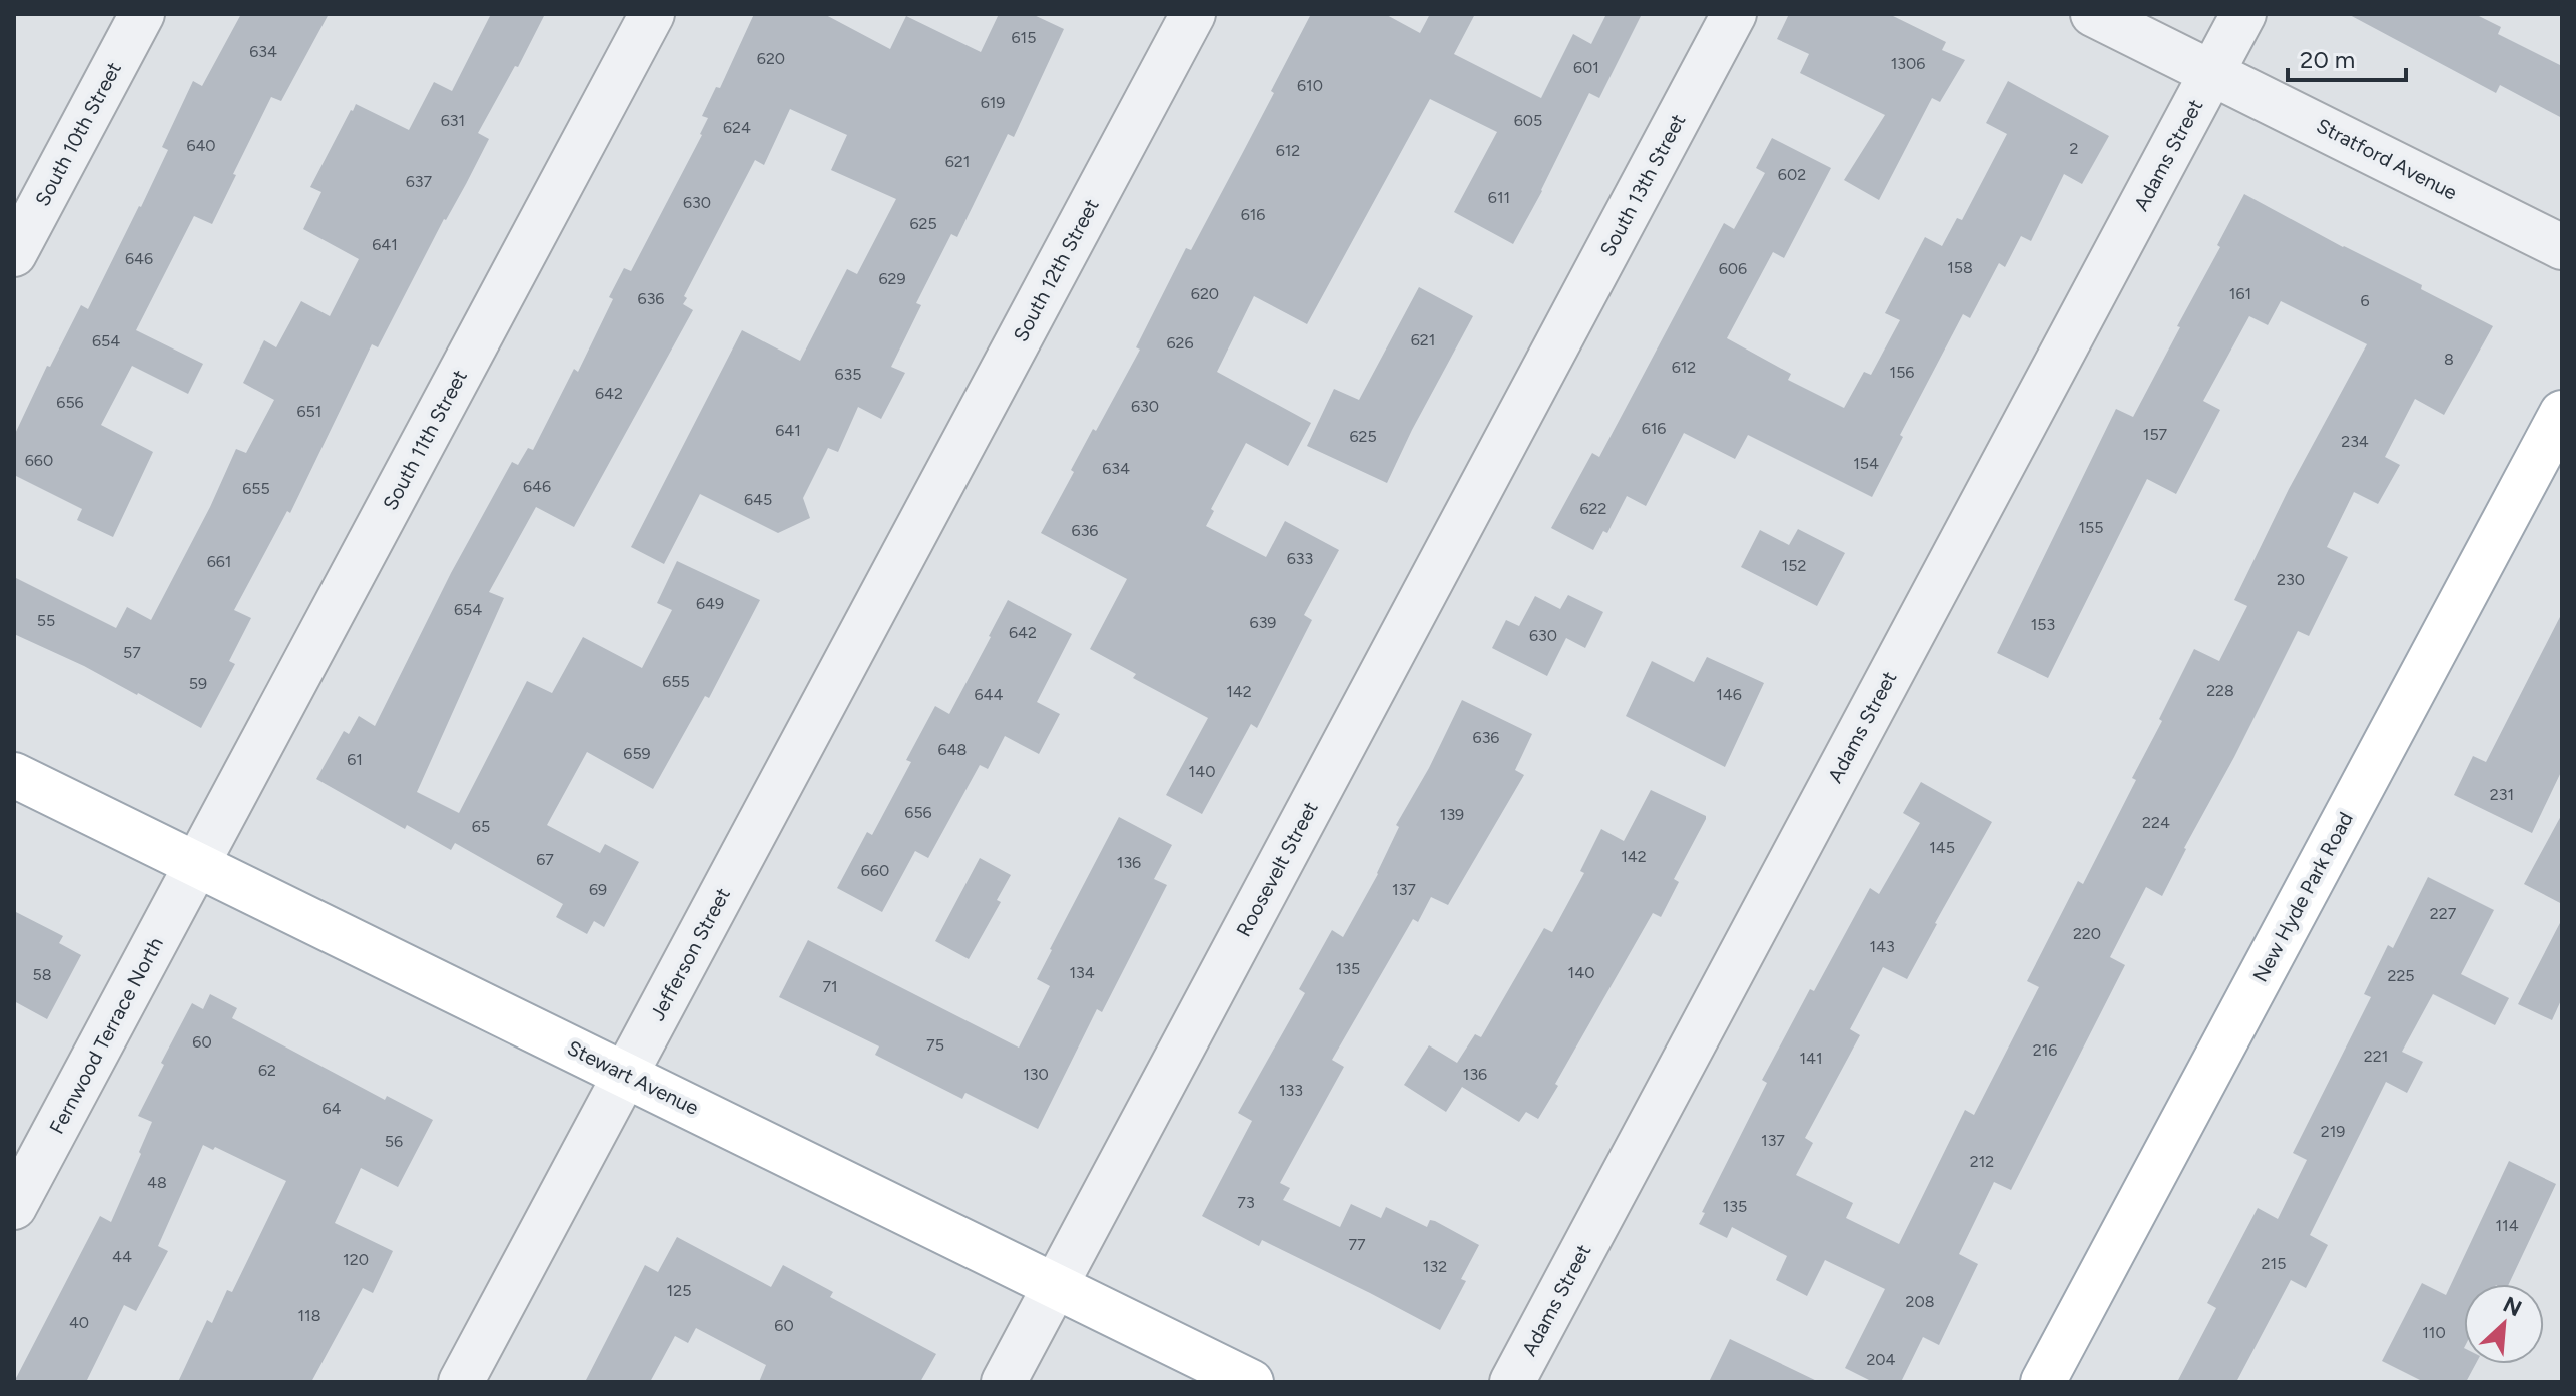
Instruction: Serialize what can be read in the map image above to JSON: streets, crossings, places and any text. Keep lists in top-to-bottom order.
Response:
{
  "streets": {
    "main road": ["New Hyde Park Road", "Stewart Avenue"],
    "street": [
      "South 10th Street",
      "Adams Street",
      "Stratford Avenue",
      "South 13th Street",
      "South 12th Street",
      "South 11th Street",
      "Roosevelt Street",
      "Jefferson Street",
      "Fernwood Terrace North"
    ]
  },
  "crossings": [
    ["Adams Street", "Stratford Avenue"],
    ["South 13th Street", "Roosevelt Street"],
    ["South 12th Street", "Jefferson Street"],
    ["South 11th Street", "Fernwood Terrace North"],
    ["South 11th Street", "Stewart Avenue"],
    ["Roosevelt Street", "Stewart Avenue"],
    ["Jefferson Street", "Stewart Avenue"],
    ["Fernwood Terrace North", "Stewart Avenue"]
  ],
  "house_numbers": [
    "615",
    "634",
    "620",
    "1306",
    "601",
    "610",
    "619",
    "631",
    "605",
    "624",
    "640",
    "2",
    "612",
    "621",
    "602",
    "637",
    "611",
    "630",
    "616",
    "625",
    "641",
    "646",
    "158",
    "606",
    "629",
    "620",
    "161",
    "636",
    "6",
    "621",
    "654",
    "626",
    "8",
    "612",
    "156",
    "635",
    "642",
    "656",
    "630",
    "651",
    "616",
    "641",
    "157",
    "625",
    "234",
    "660",
    "154",
    "634",
    "646",
    "655",
    "645",
    "622",
    "155",
    "636",
    "633",
    "661",
    "152",
    "230",
    "649",
    "654",
    "55",
    "639",
    "153",
    "642",
    "630",
    "57",
    "655",
    "59",
    "228",
    "142",
    "644",
    "146",
    "636",
    "648",
    "659",
    "61",
    "140",
    "231",
    "656",
    "139",
    "224",
    "65",
    "145",
    "142",
    "67",
    "136",
    "660",
    "69",
    "137",
    "227",
    "220",
    "143",
    "135",
    "134",
    "140",
    "58",
    "225",
    "71",
    "60",
    "75",
    "216",
    "221",
    "141",
    "62",
    "130",
    "136",
    "133",
    "64",
    "219",
    "137",
    "56",
    "212",
    "48",
    "73",
    "135",
    "114",
    "77",
    "44",
    "120",
    "215",
    "132",
    "125",
    "208",
    "118",
    "40",
    "60",
    "110",
    "204"
  ],
  "scale_bar": "20 m",
  "north": "top right"
}
